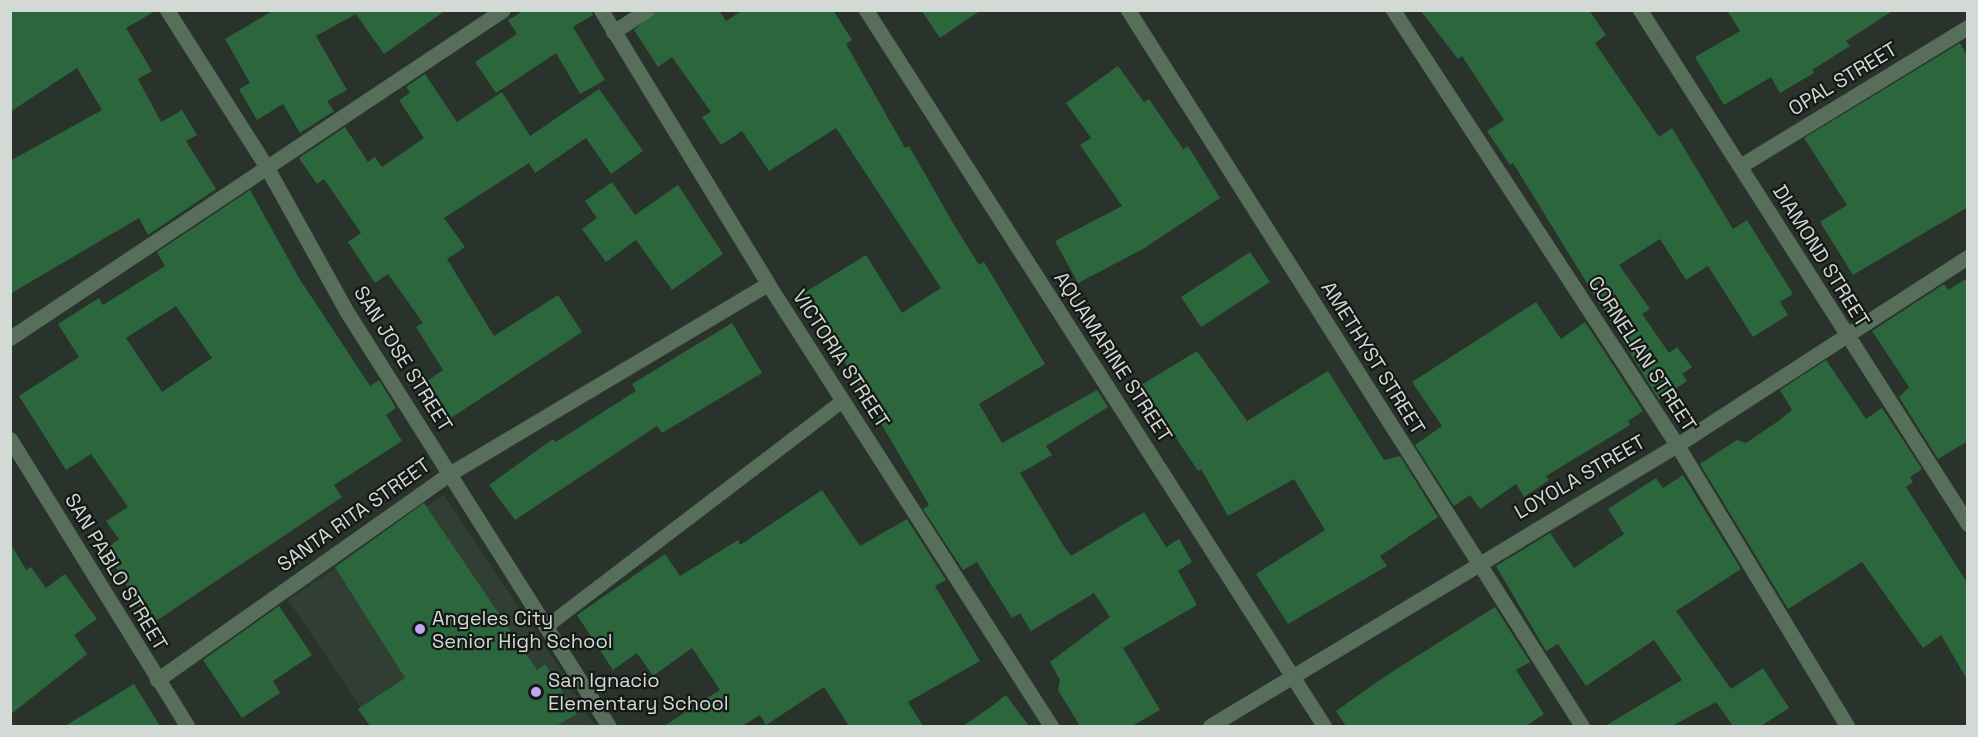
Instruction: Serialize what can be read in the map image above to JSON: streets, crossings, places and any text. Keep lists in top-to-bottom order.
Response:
{
  "streets": {
    "street": [
      "OPAL STREET",
      "DIAMOND STREET",
      "CORNELIAN STREET",
      "AQUAMARINE STREET",
      "AMETHYST STREET",
      "SAN JOSE STREET",
      "VICTORIA STREET",
      "LOYOLA STREET",
      "SANTA RITA STREET",
      "SAN PABLO STREET"
    ]
  },
  "crossings": [
    ["OPAL STREET", "DIAMOND STREET"],
    ["DIAMOND STREET", "LOYOLA STREET"],
    ["CORNELIAN STREET", "LOYOLA STREET"],
    ["AQUAMARINE STREET", "LOYOLA STREET"],
    ["AMETHYST STREET", "LOYOLA STREET"],
    ["SAN JOSE STREET", "SANTA RITA STREET"],
    ["VICTORIA STREET", "SANTA RITA STREET"],
    ["SANTA RITA STREET", "SAN PABLO STREET"]
  ],
  "places": ["Angeles City Senior High School", "San Ignacio Elementary School"]
}
